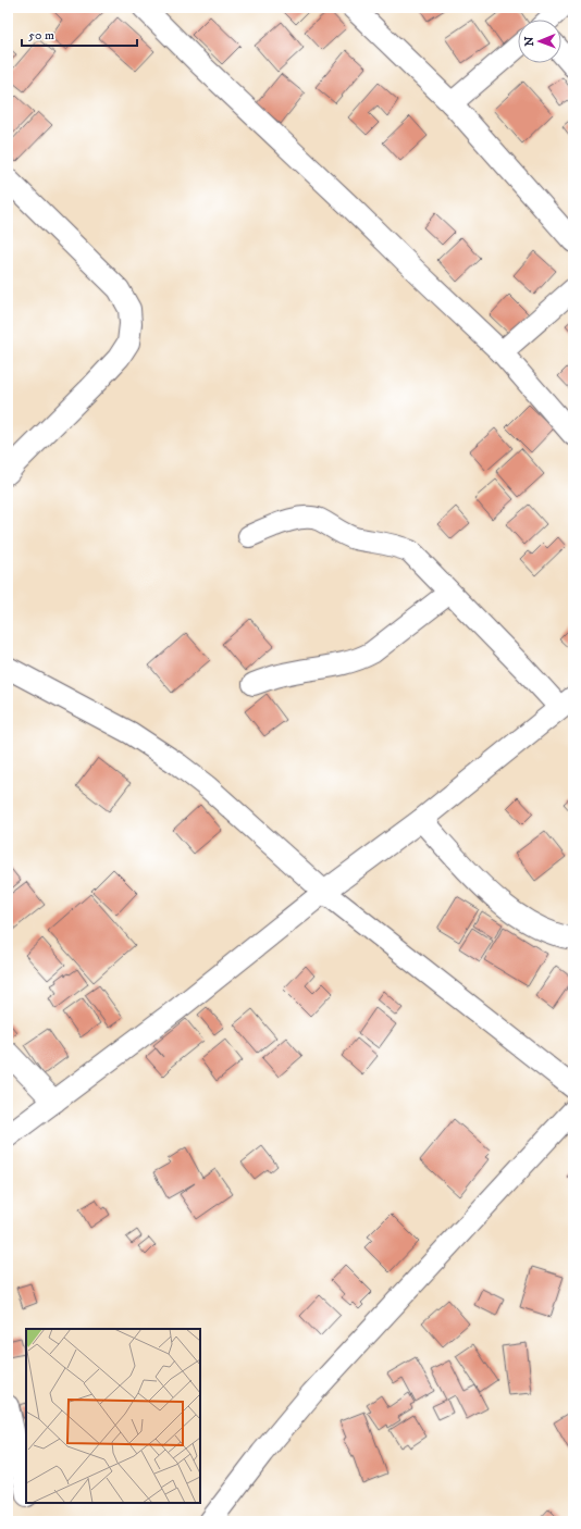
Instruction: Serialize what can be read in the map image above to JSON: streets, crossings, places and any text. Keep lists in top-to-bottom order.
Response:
{
  "scale_bar": "50 m",
  "north": "left"
}
